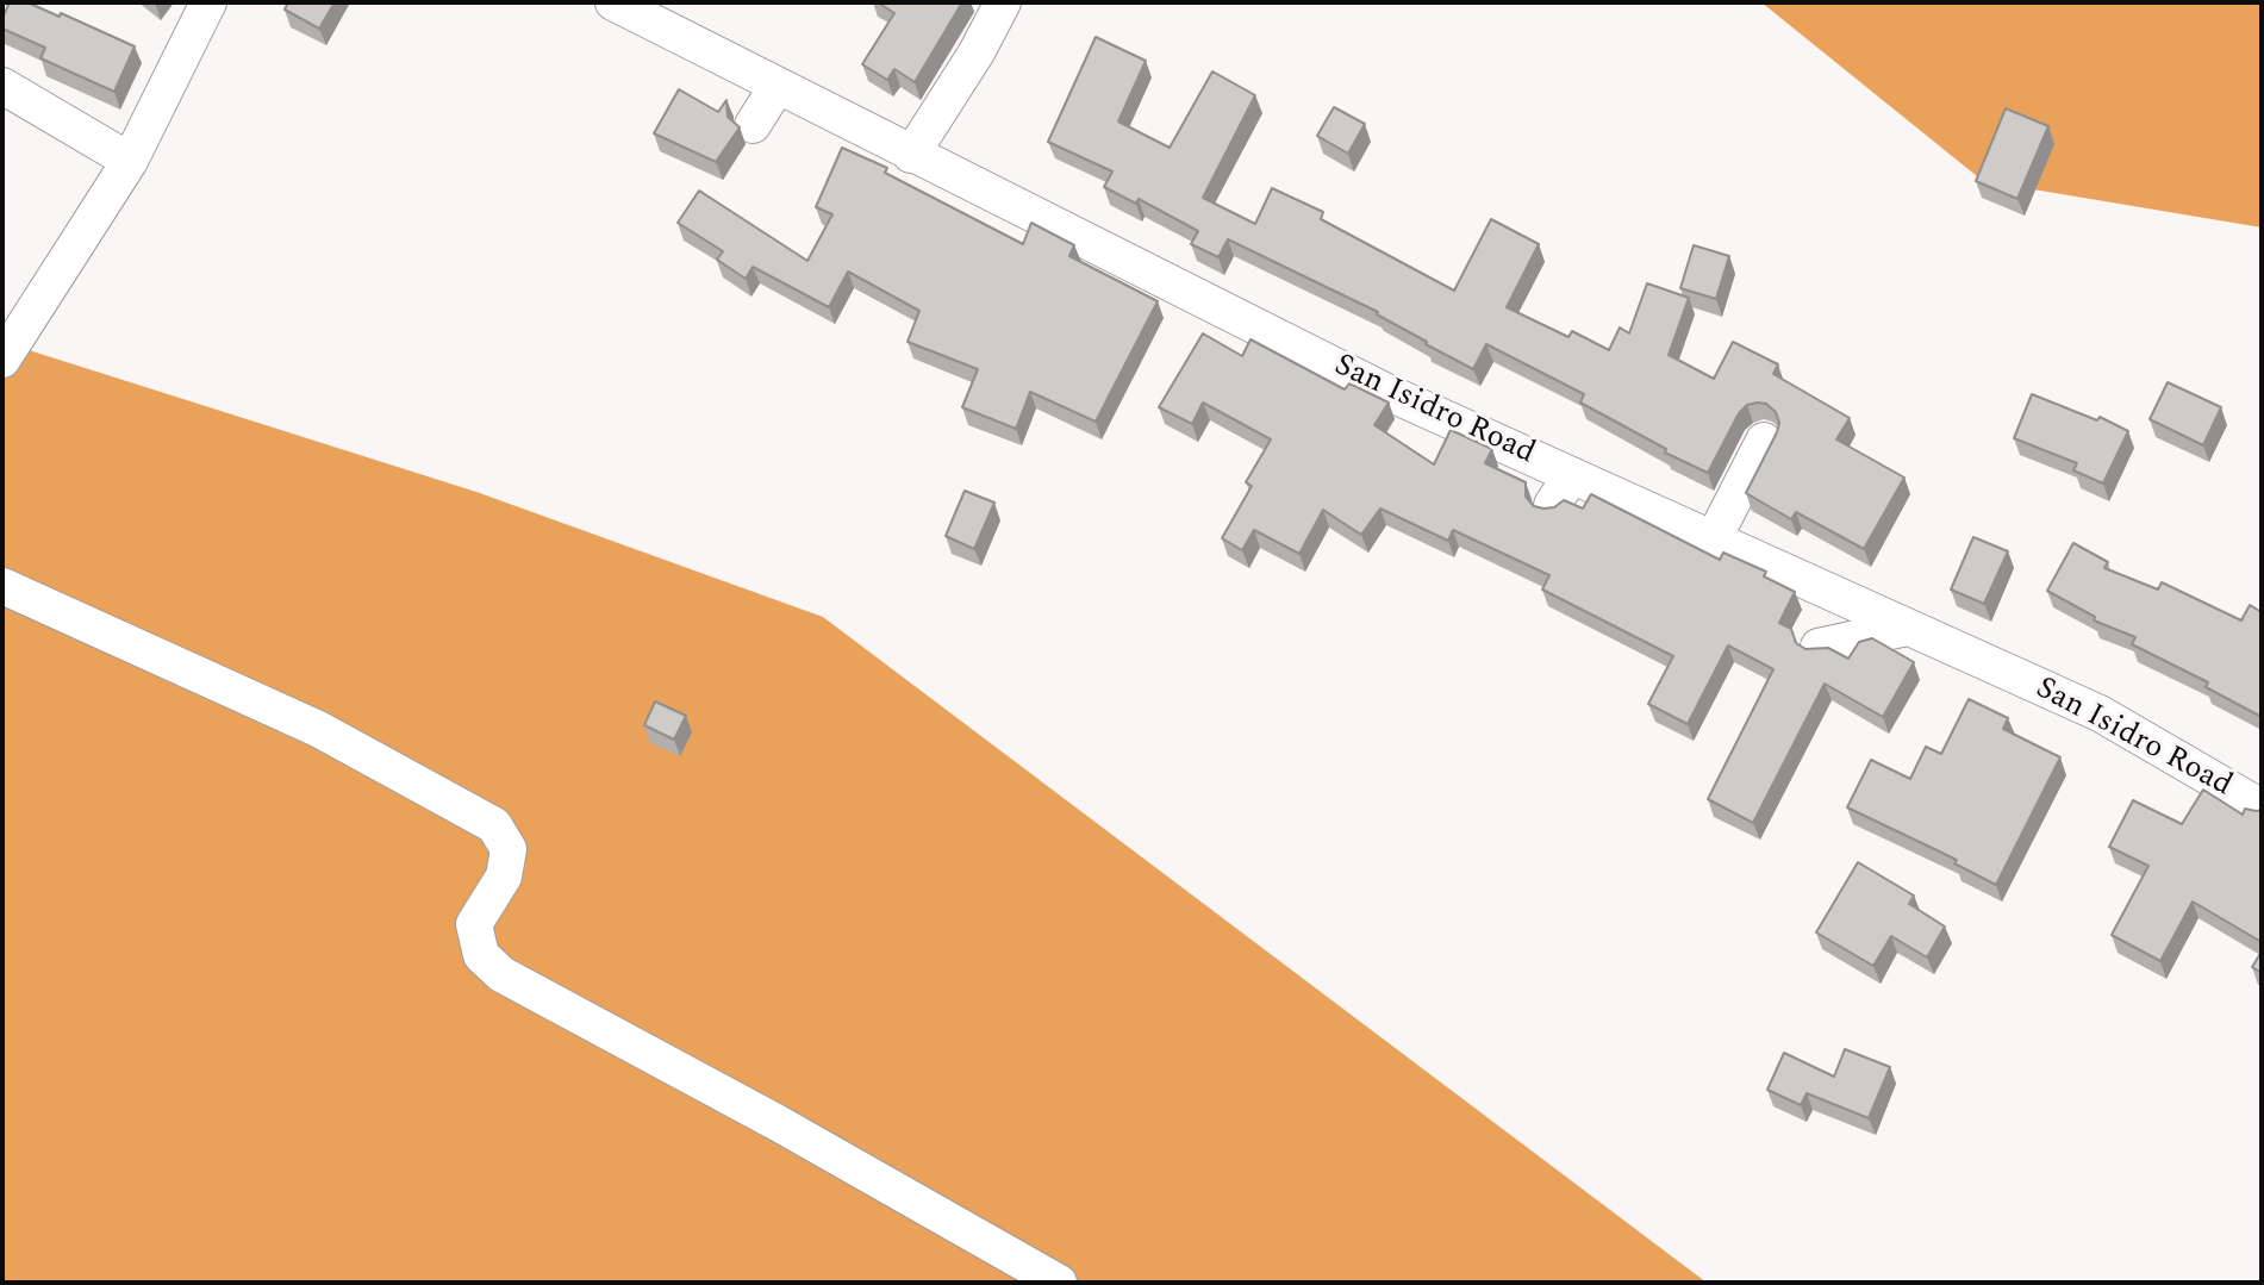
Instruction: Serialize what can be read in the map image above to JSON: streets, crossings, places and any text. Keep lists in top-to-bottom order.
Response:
{
  "streets": {
    "street": ["San Isidro Road"]
  }
}
